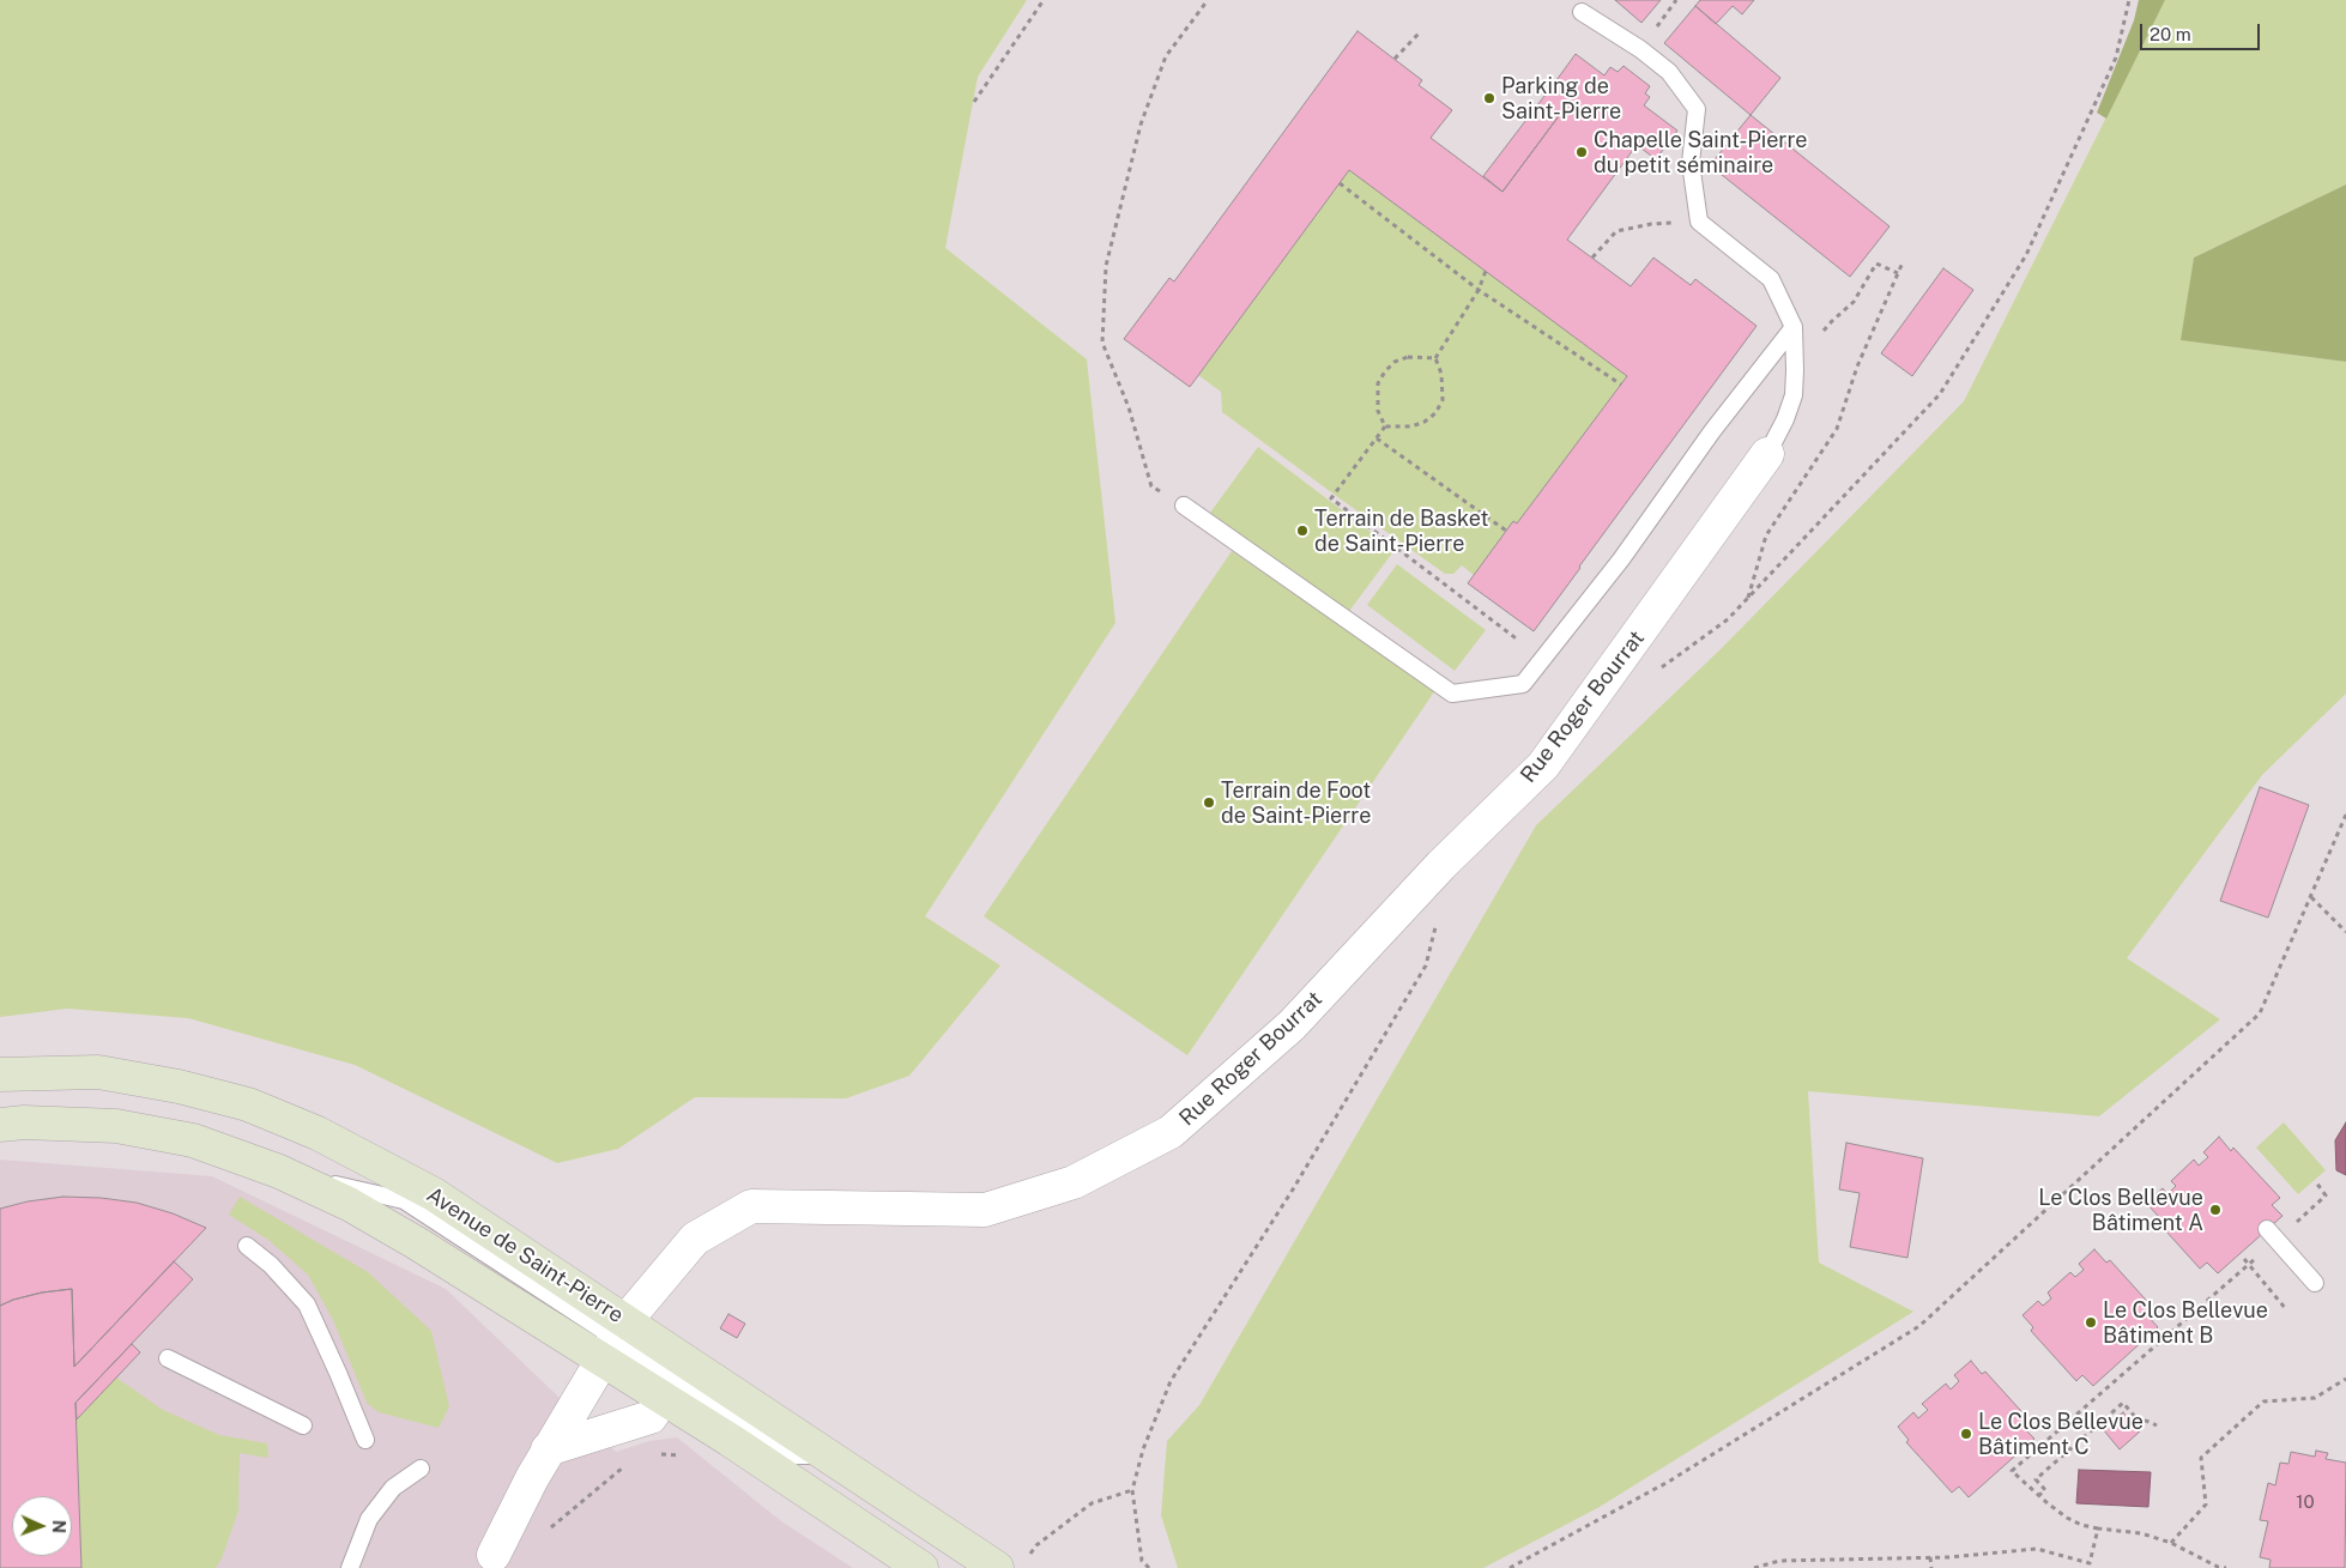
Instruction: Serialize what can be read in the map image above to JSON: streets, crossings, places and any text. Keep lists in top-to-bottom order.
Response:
{
  "streets": {
    "street": ["Rue Roger Bourrat", "Avenue de Saint-Pierre"]
  },
  "crossings": [
    ["Rue Roger Bourrat", "Avenue de Saint-Pierre"]
  ],
  "places": [
    "Parking de Saint-Pierre",
    "Chapelle Saint-Pierre du petit séminaire",
    "Terrain de Basket de Saint-Pierre",
    "Terrain de Foot de Saint-Pierre",
    "Le Clos Bellevue Bâtiment A",
    "Le Clos Bellevue Bâtiment B",
    "Le Clos Bellevue Bâtiment C"
  ],
  "house_numbers": ["10"],
  "scale_bar": "20 m",
  "north": "right"
}
